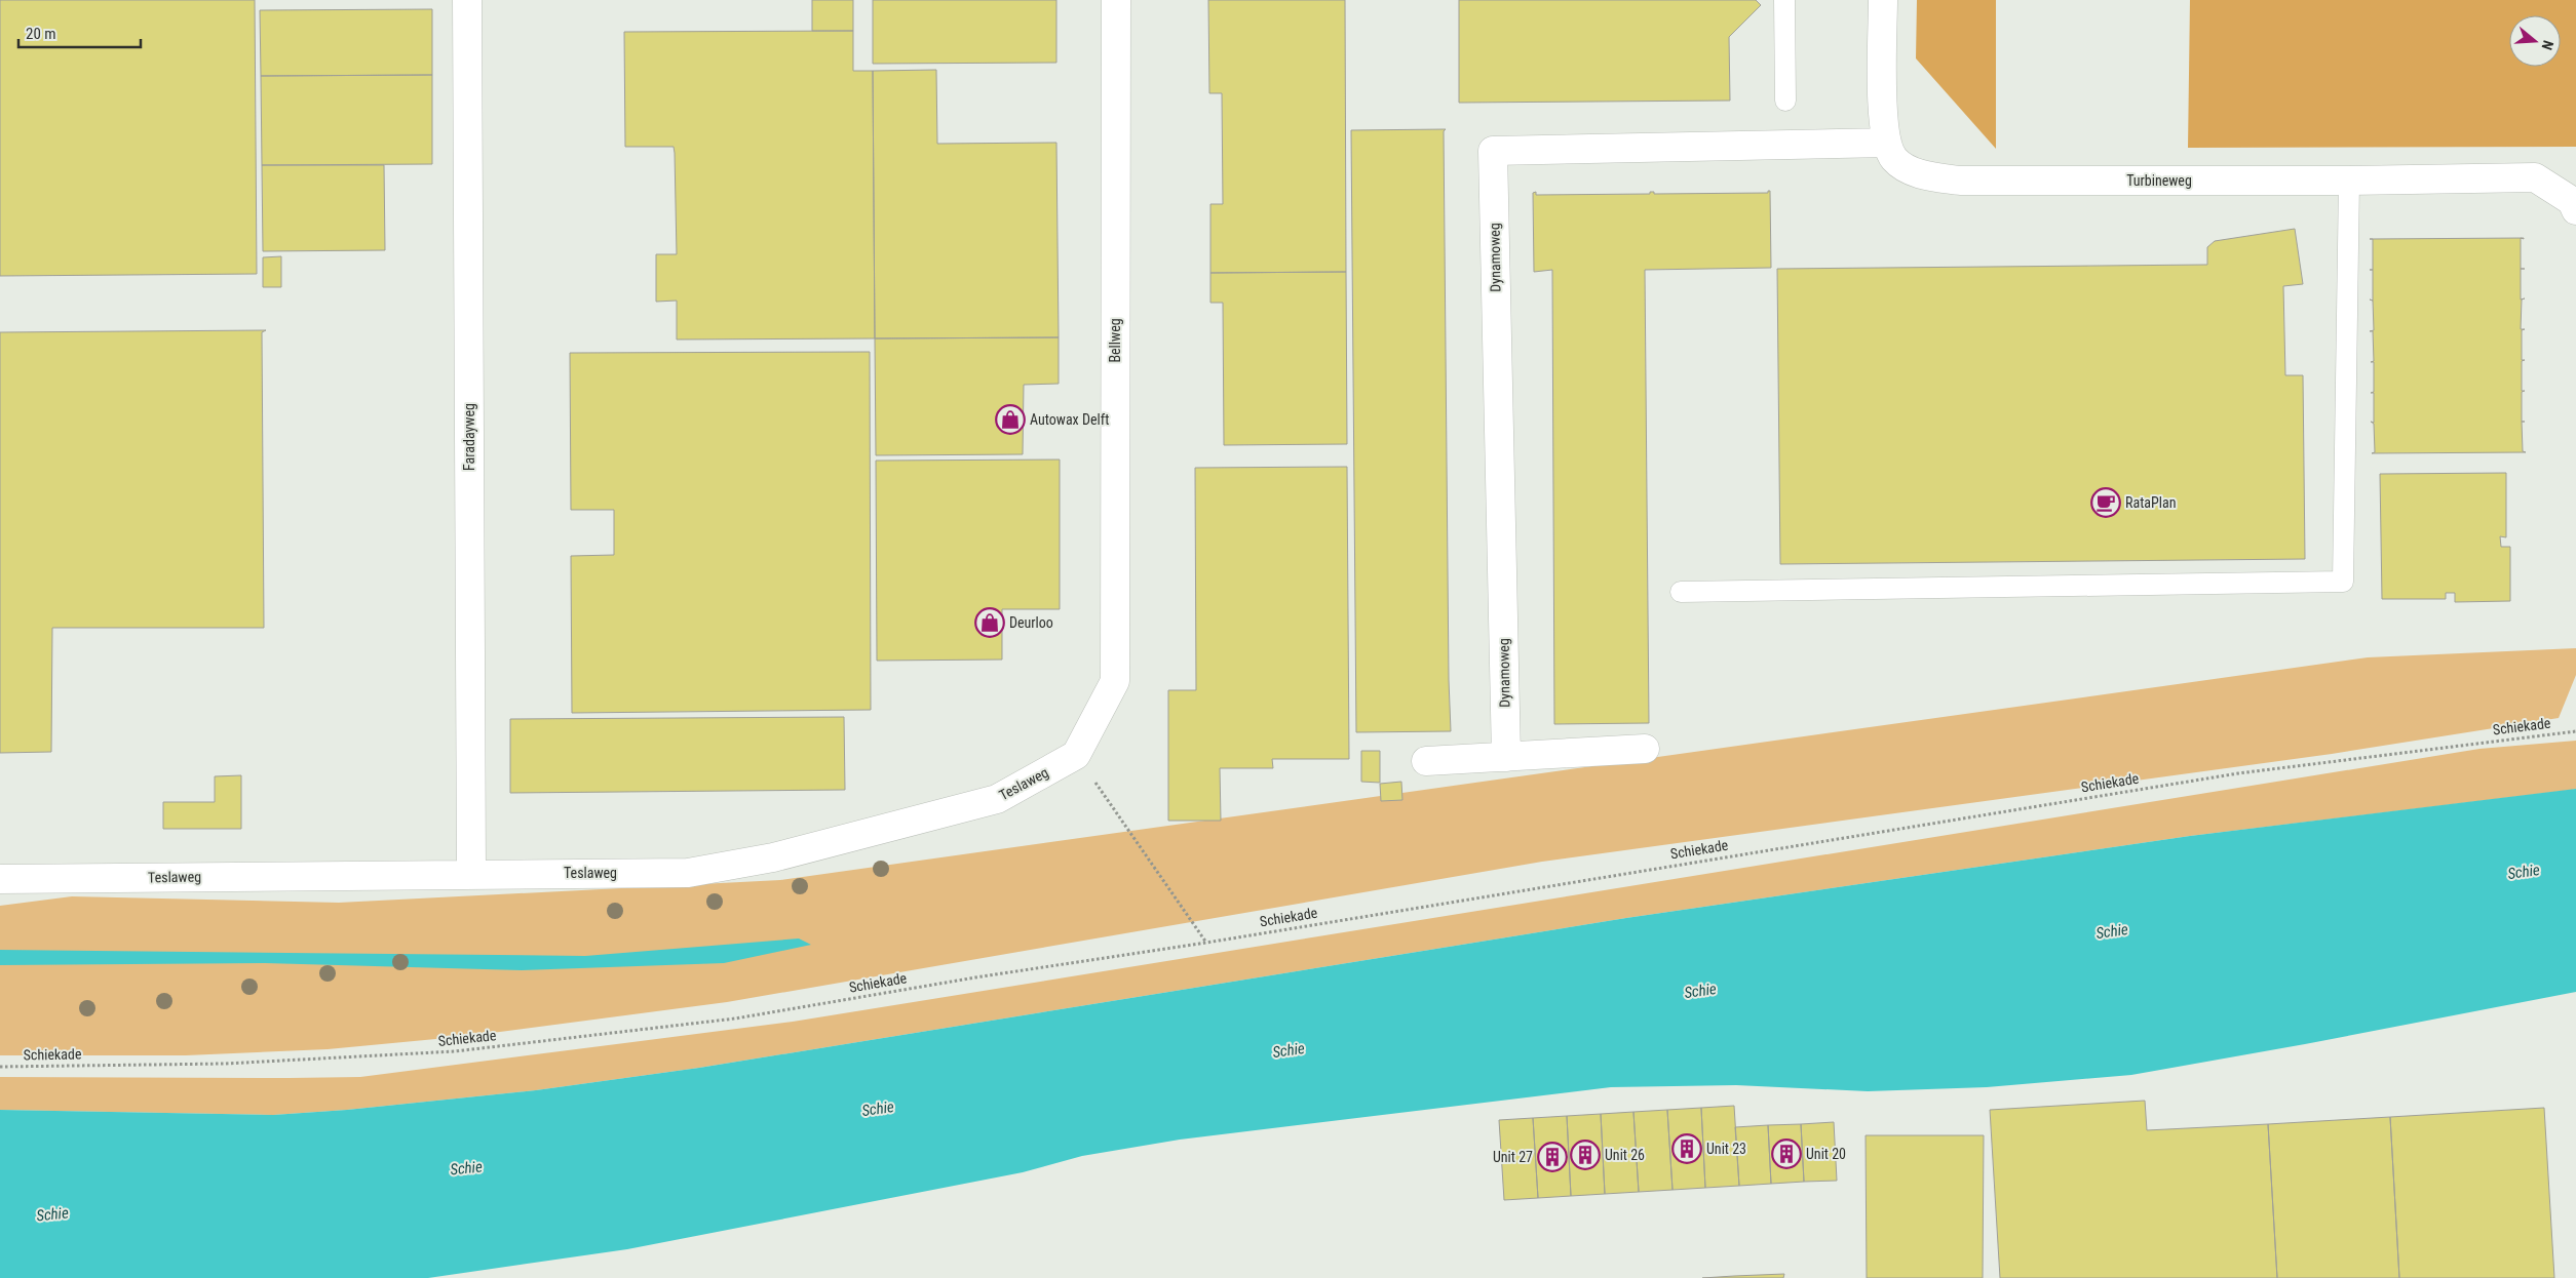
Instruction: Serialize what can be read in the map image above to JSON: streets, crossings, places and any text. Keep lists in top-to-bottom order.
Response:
{
  "streets": {
    "street": [
      "Turbineweg",
      "Dynamoweg",
      "Bellweg",
      "Faradayweg",
      "Teslaweg"
    ],
    "path": ["Schiekade"]
  },
  "crossings": [
    ["Turbineweg", "Dynamoweg"],
    ["Bellweg", "Teslaweg"],
    ["Faradayweg", "Teslaweg"]
  ],
  "water": ["Schie"],
  "places": {
    "shop": ["Autowax Delft", "Deurloo"],
    "cafe": ["RataPlan"],
    "building": [
      "Unit 23",
      "Unit 20",
      "Unit 26",
      "Unit 27"
    ]
  },
  "scale_bar": "20 m",
  "north": "right"
}
